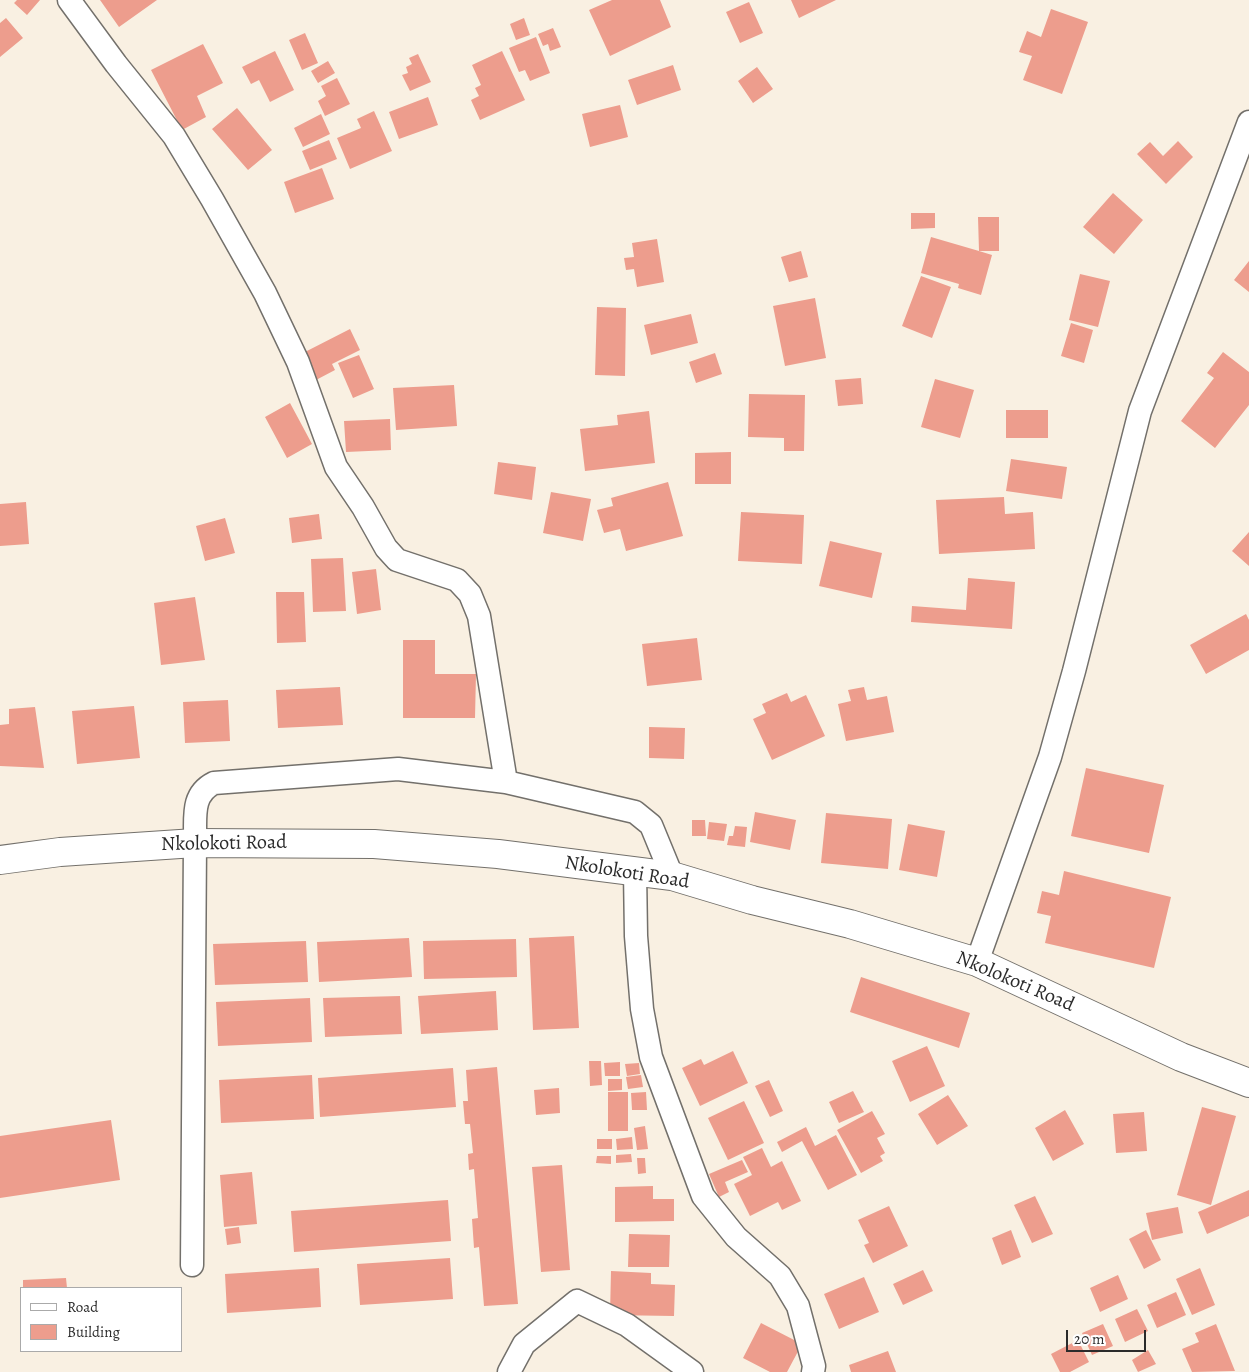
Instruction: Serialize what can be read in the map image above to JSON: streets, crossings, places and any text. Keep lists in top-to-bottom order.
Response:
{
  "streets": {
    "main road": ["Nkolokoti Road"]
  },
  "legend": ["Road", "Building"],
  "scale_bar": "20 m"
}
